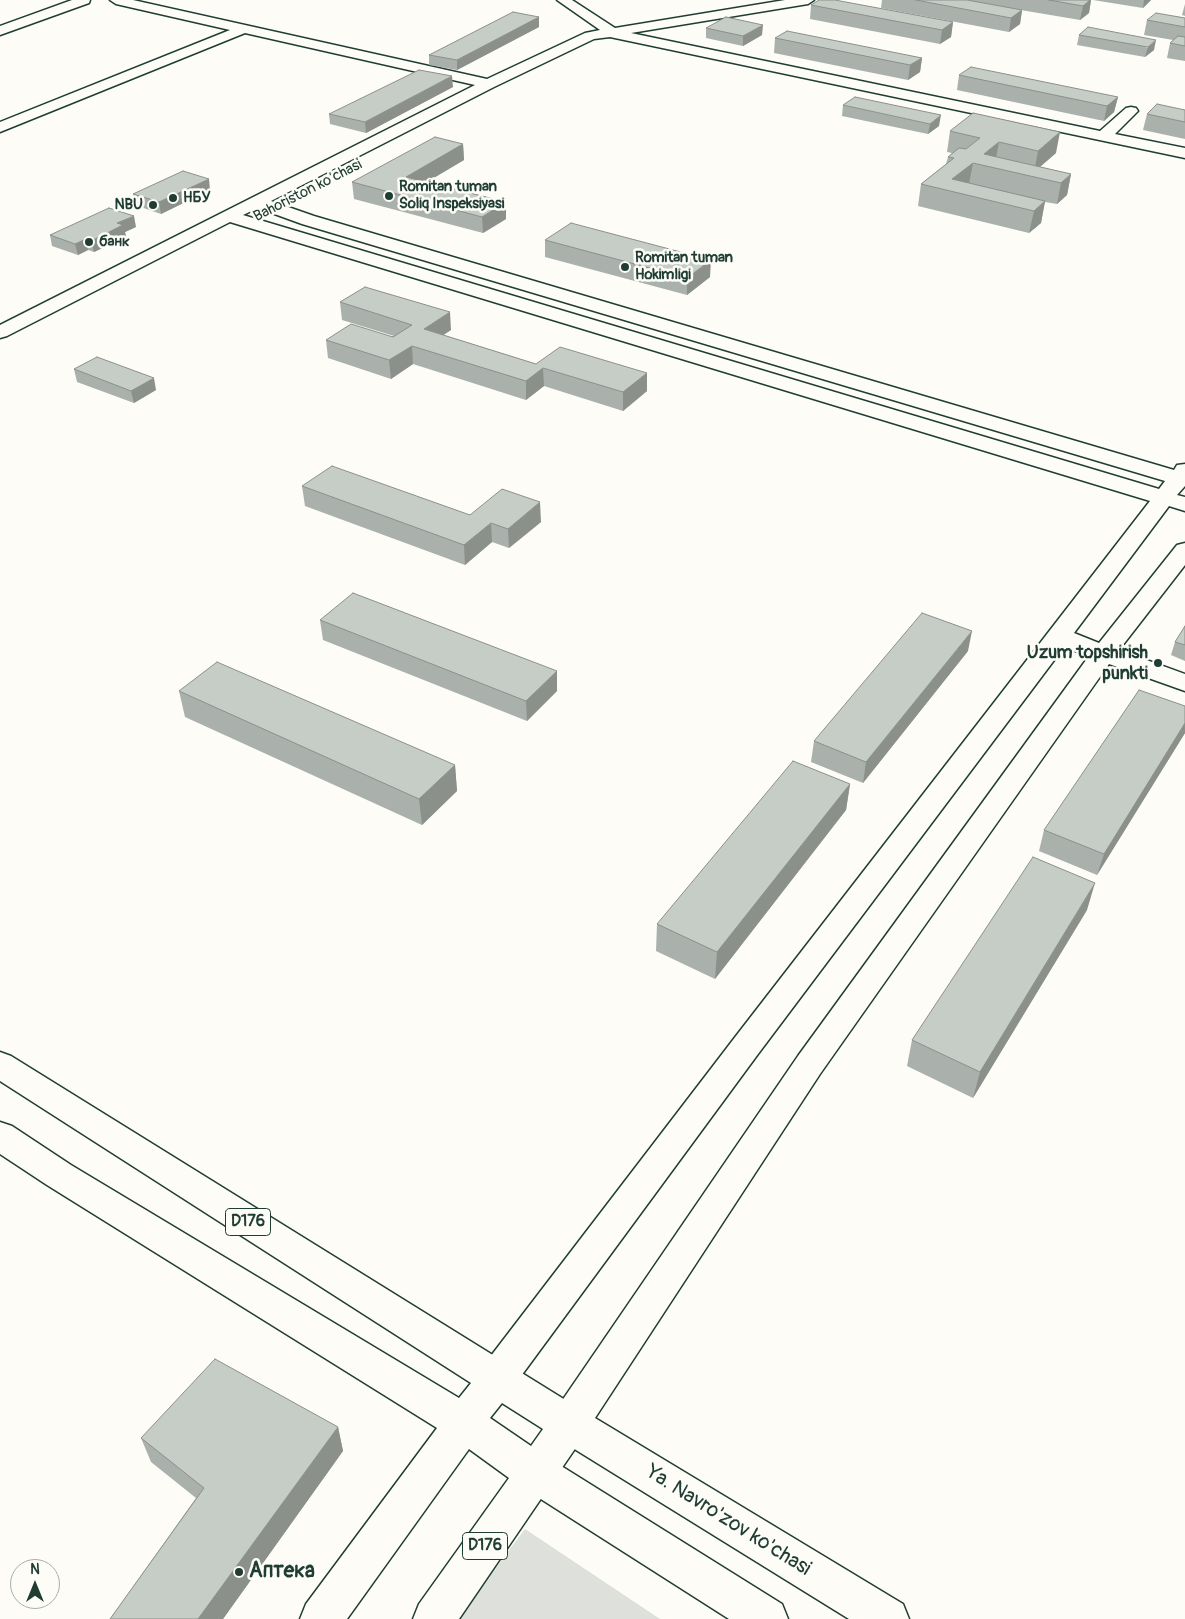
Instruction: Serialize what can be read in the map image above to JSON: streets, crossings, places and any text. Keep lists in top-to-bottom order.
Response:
{
  "streets": {
    "street": ["Bahoriston ko‘chasi", "D176", "Ya. Navro'zov ko'chasi"]
  },
  "crossings": [
    ["D176", "Ya. Navro'zov ko'chasi"]
  ],
  "places": [
    "Romitan tuman Soliq Inspeksiyasi",
    "НБУ",
    "NBU",
    "банк",
    "Romitan tuman Hokimligi",
    "Uzum topshirish punkti",
    "Аптека"
  ],
  "north": "top"
}
